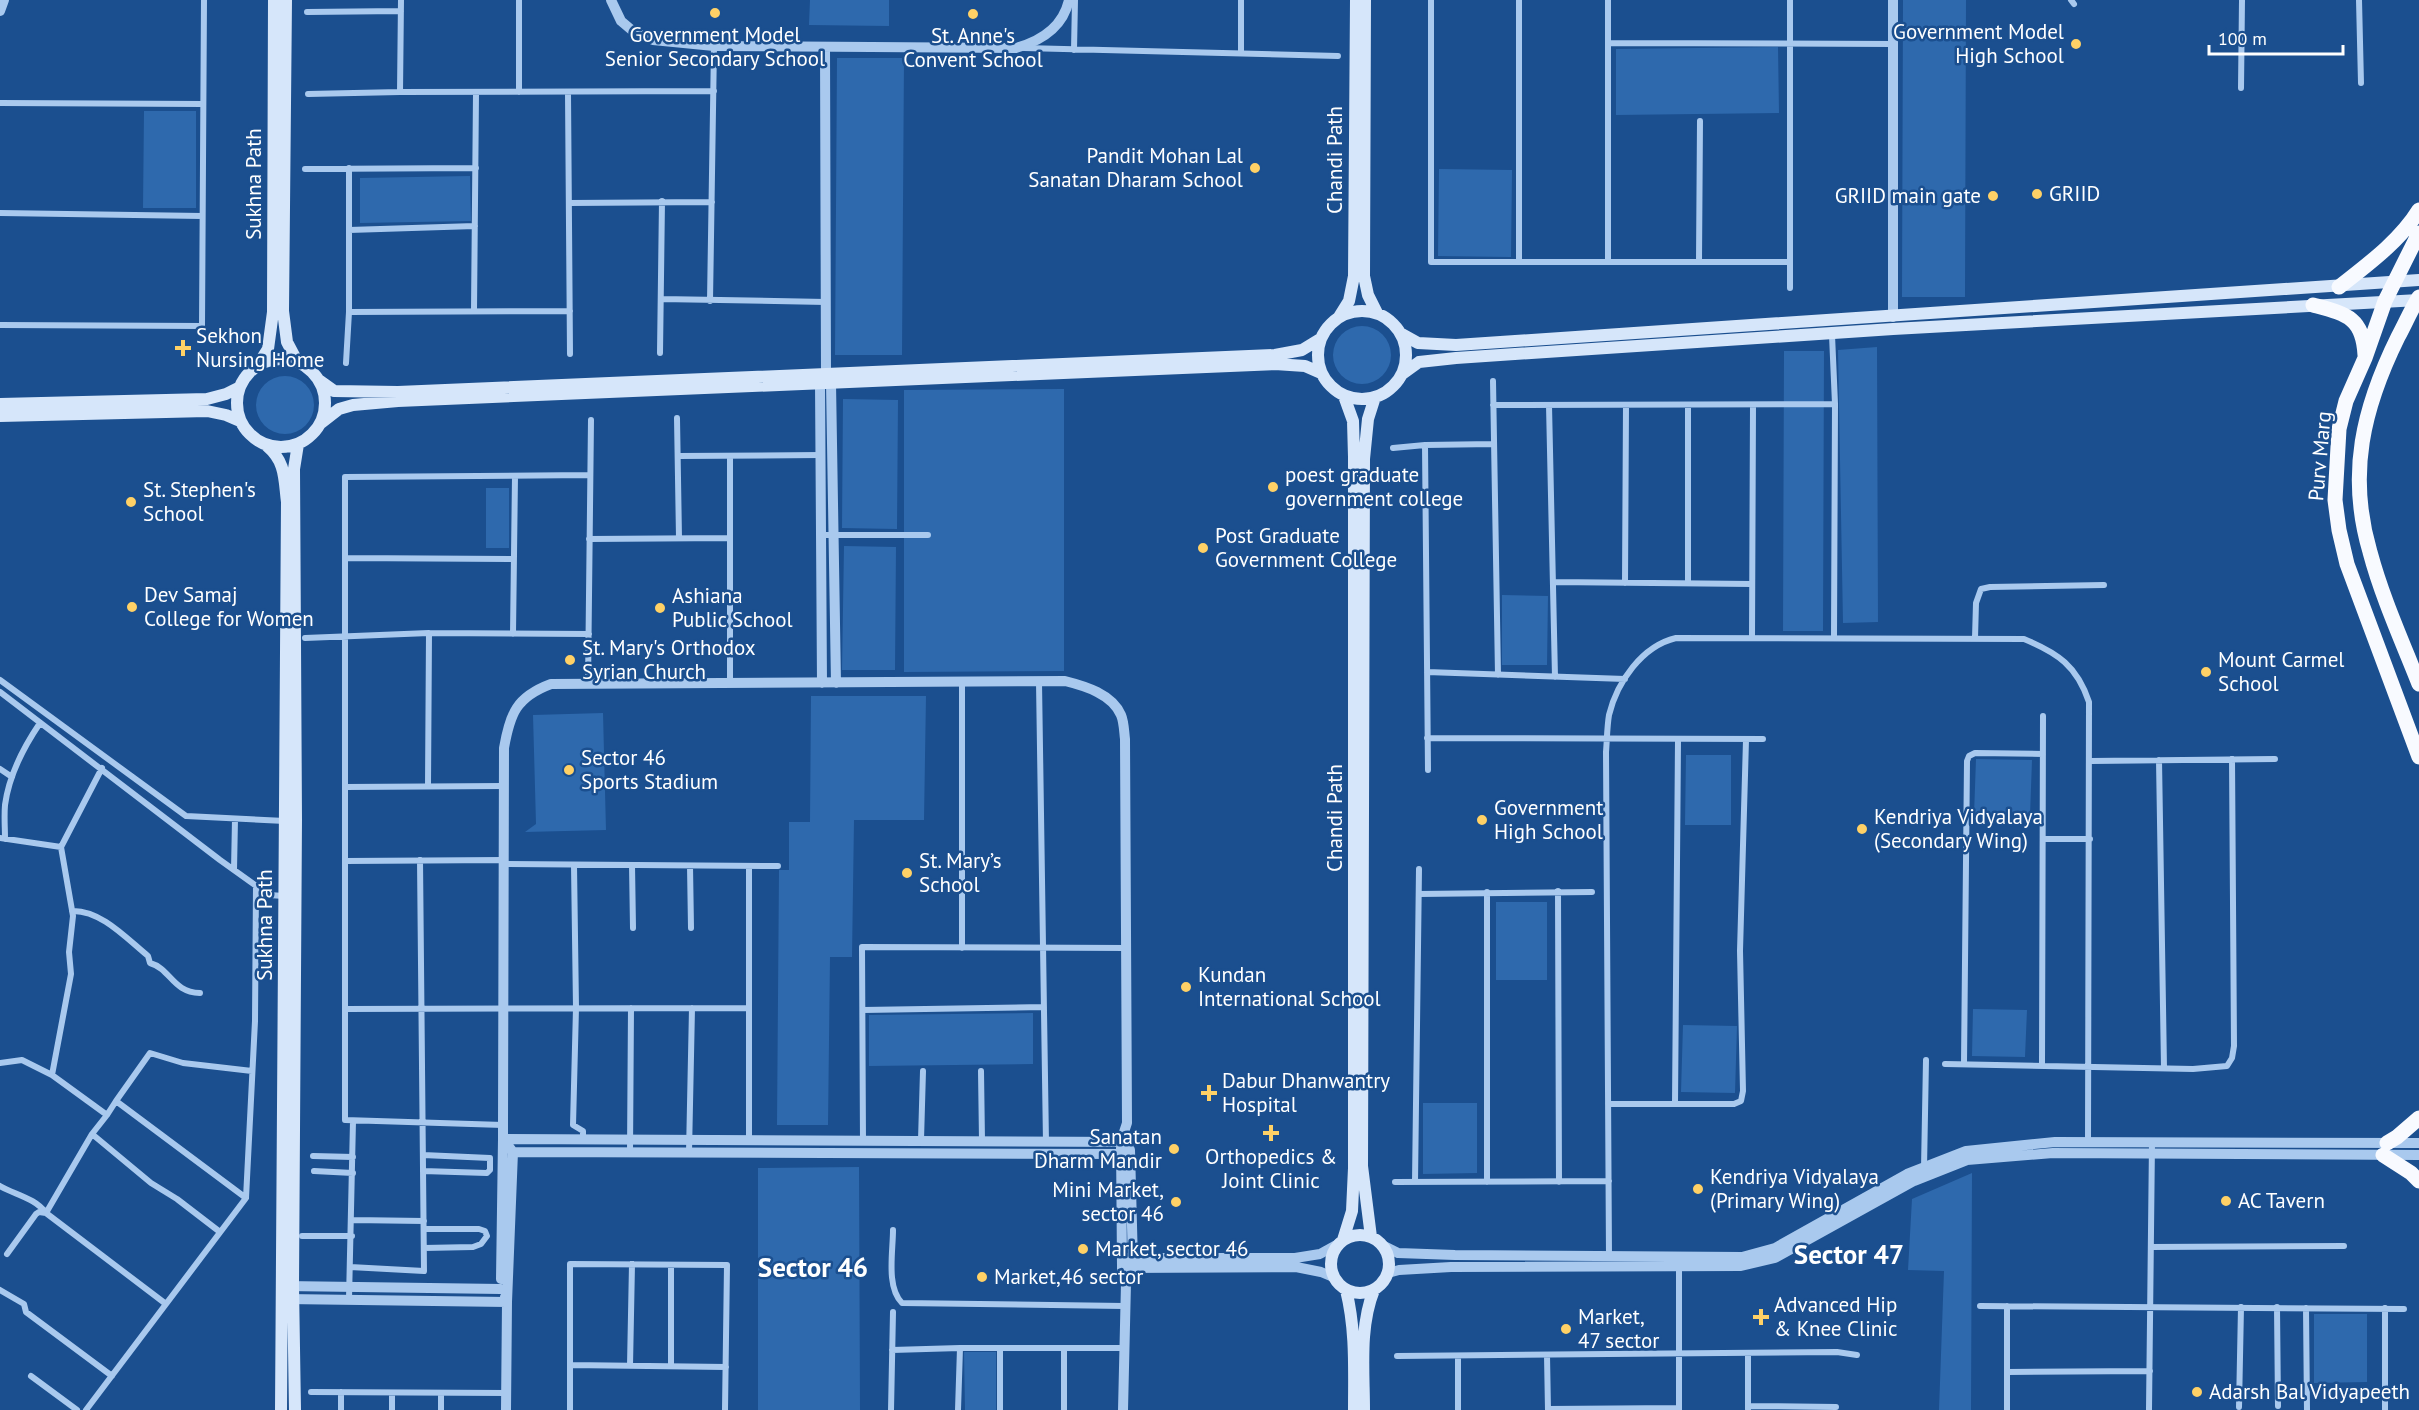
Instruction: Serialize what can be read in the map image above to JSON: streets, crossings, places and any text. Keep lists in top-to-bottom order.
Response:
{
  "streets": {
    "highway": ["Purv Marg"],
    "main road": ["Chandi Path", "Sukhna Path"]
  },
  "districts": ["Sector 47", "Sector 46"],
  "places": {
    "other": [
      "Government Model Senior Secondary School",
      "St. Anne's Convent School",
      "Government Model High School",
      "Pandit Mohan Lal Sanatan Dharam School",
      "GRIID",
      "GRIID main gate",
      "poest graduate government college",
      "St. Stephen's School",
      "Post Graduate Government College",
      "Dev Samaj College for Women",
      "Ashiana Public School",
      "St. Mary's Orthodox Syrian Church",
      "Mount Carmel School",
      "Sector 46 Sports Stadium",
      "Government High School",
      "Kendriya Vidyalaya (Secondary Wing)",
      "St. Mary’s School",
      "Kundan International School",
      "Sanatan Dharm Mandir",
      "Kendriya Vidyalaya (Primary Wing)",
      "AC Tavern",
      "Mini Market, sector 46",
      "Market, sector 46",
      "Market,46 sector",
      "Market, 47 sector",
      "Adarsh Bal Vidyapeeth"
    ],
    "health": [
      "Sekhon Nursing Home",
      "Dabur Dhanwantry Hospital",
      "Orthopedics & Joint Clinic",
      "Advanced Hip & Knee Clinic"
    ]
  },
  "scale_bar": "100 m"
}
